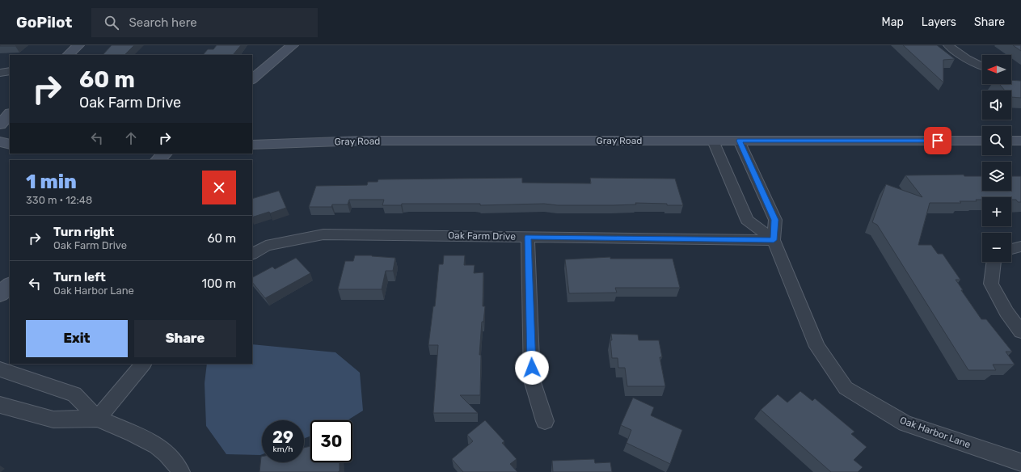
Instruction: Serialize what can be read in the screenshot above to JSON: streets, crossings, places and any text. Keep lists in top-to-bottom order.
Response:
{
  "streets": {
    "street": ["Gray Road", "Oak Farm Drive", "Oak Harbor Lane"]
  },
  "crossings": [
    ["Gray Road", "Oak Harbor Lane"],
    ["Oak Farm Drive", "Oak Harbor Lane"]
  ],
  "north": "left",
  "page": {
    "header": "GoPilot",
    "search": "Search here",
    "nav": ["Map", "Layers", "Share"],
    "map_buttons": ["+", "−"],
    "turn": ["60 m", "Oak Farm Drive"],
    "heading": ["1 min", "330 m · 12:48"],
    "list": [
      {
        "name": "Turn right",
        "note": "Oak Farm Drive",
        "value": "60 m"
      },
      {
        "name": "Turn left",
        "note": "Oak Harbor Lane",
        "value": "100 m"
      }
    ],
    "buttons": ["Exit", "Share"],
    "speed": "29 km/h",
    "limit": "30"
  }
}
